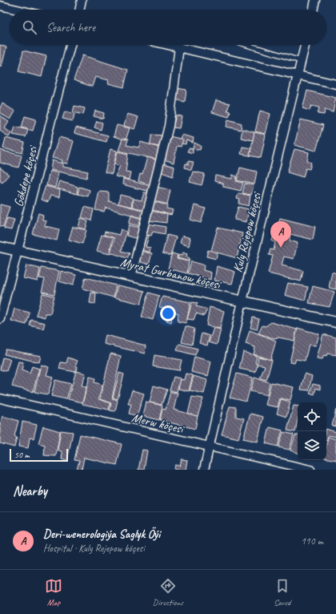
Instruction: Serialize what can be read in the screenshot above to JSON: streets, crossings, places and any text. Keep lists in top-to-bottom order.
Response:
{
  "streets": {
    "street": [
      "Gökdepe köçesi",
      "Kuly Rejepow köçesi",
      "Myrat Gurbanow köçesi",
      "Merw köçesi"
    ]
  },
  "crossings": [
    ["Gökdepe köçesi", "Myrat Gurbanow köçesi"],
    ["Kuly Rejepow köçesi", "Myrat Gurbanow köçesi"],
    ["Kuly Rejepow köçesi", "Merw köçesi"]
  ],
  "scale_bar": "50 m",
  "page": {
    "search": "Search here",
    "pins": "A",
    "scale": "50 m",
    "heading": "Nearby",
    "list": [
      {
        "mark": "A",
        "name": "Deri-wenerologiýa Saglyk Öýi",
        "note": "Hospital · Kuly Rejepow köçesi",
        "value": "110 m"
      }
    ],
    "nav": ["Map", "Directions", "Saved"]
  }
}
